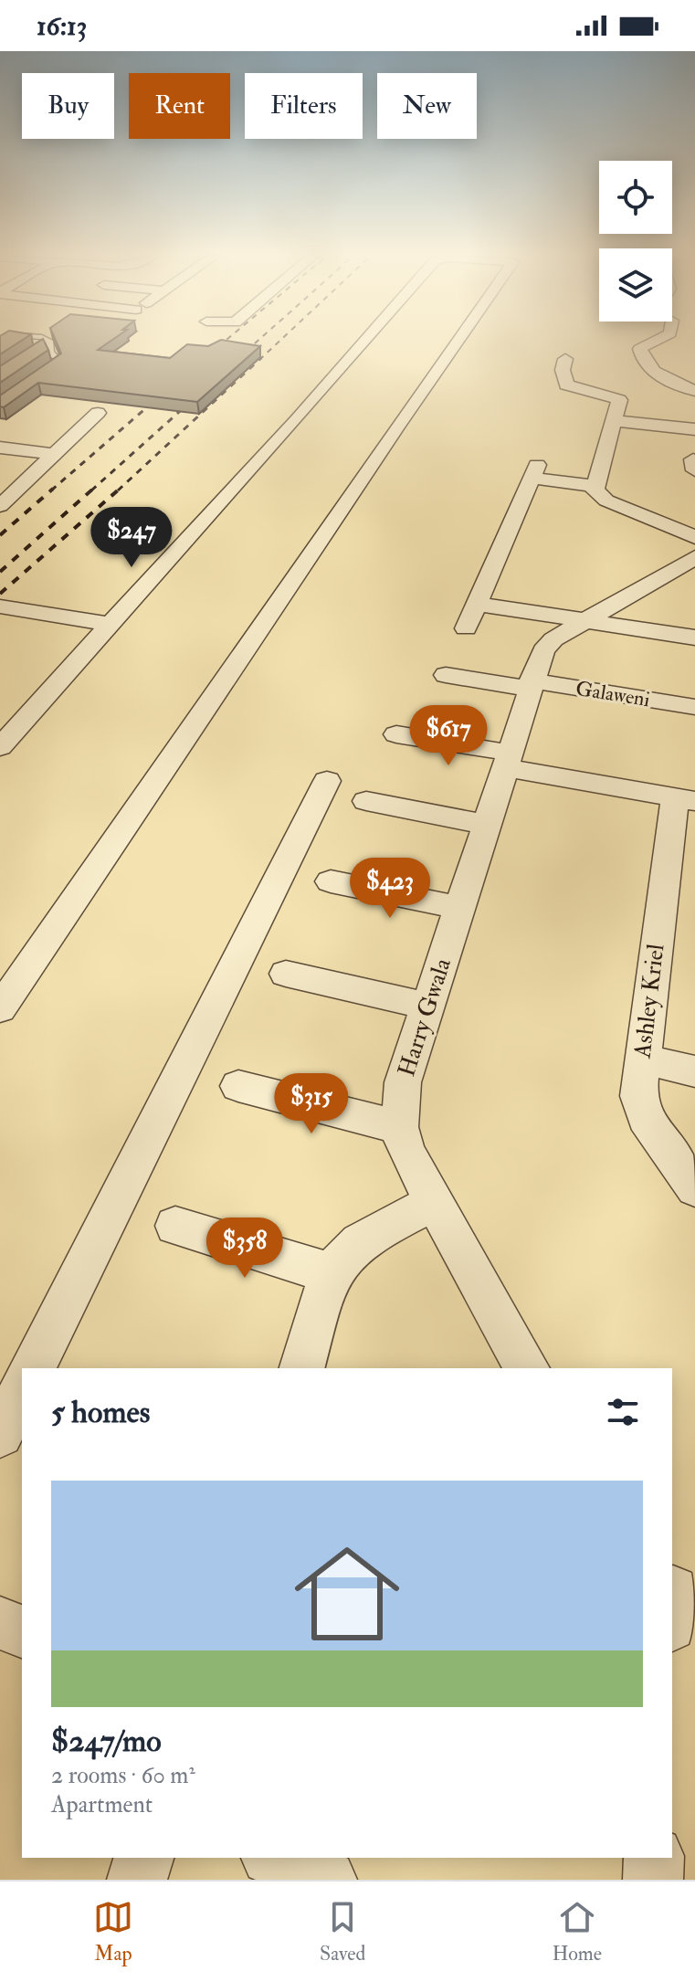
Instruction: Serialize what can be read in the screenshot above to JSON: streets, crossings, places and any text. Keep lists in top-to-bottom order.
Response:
{
  "streets": {
    "street": ["Galaweni", "Ashley Kriel", "Harry Gwala"]
  },
  "crossings": [
    ["Galaweni", "Harry Gwala"]
  ],
  "page": {
    "status": "16:13",
    "chip": [
      "Buy",
      "Rent",
      "Filters",
      "New"
    ],
    "price": [
      "$247",
      "$617",
      "$423",
      "$315",
      "$358"
    ],
    "heading": "5 homes",
    "list": [
      {
        "name": "$247/mo",
        "note": "2 rooms · 60 m² · Apartment"
      }
    ],
    "tabs": ["Map", "Saved", "Home"]
  }
}
